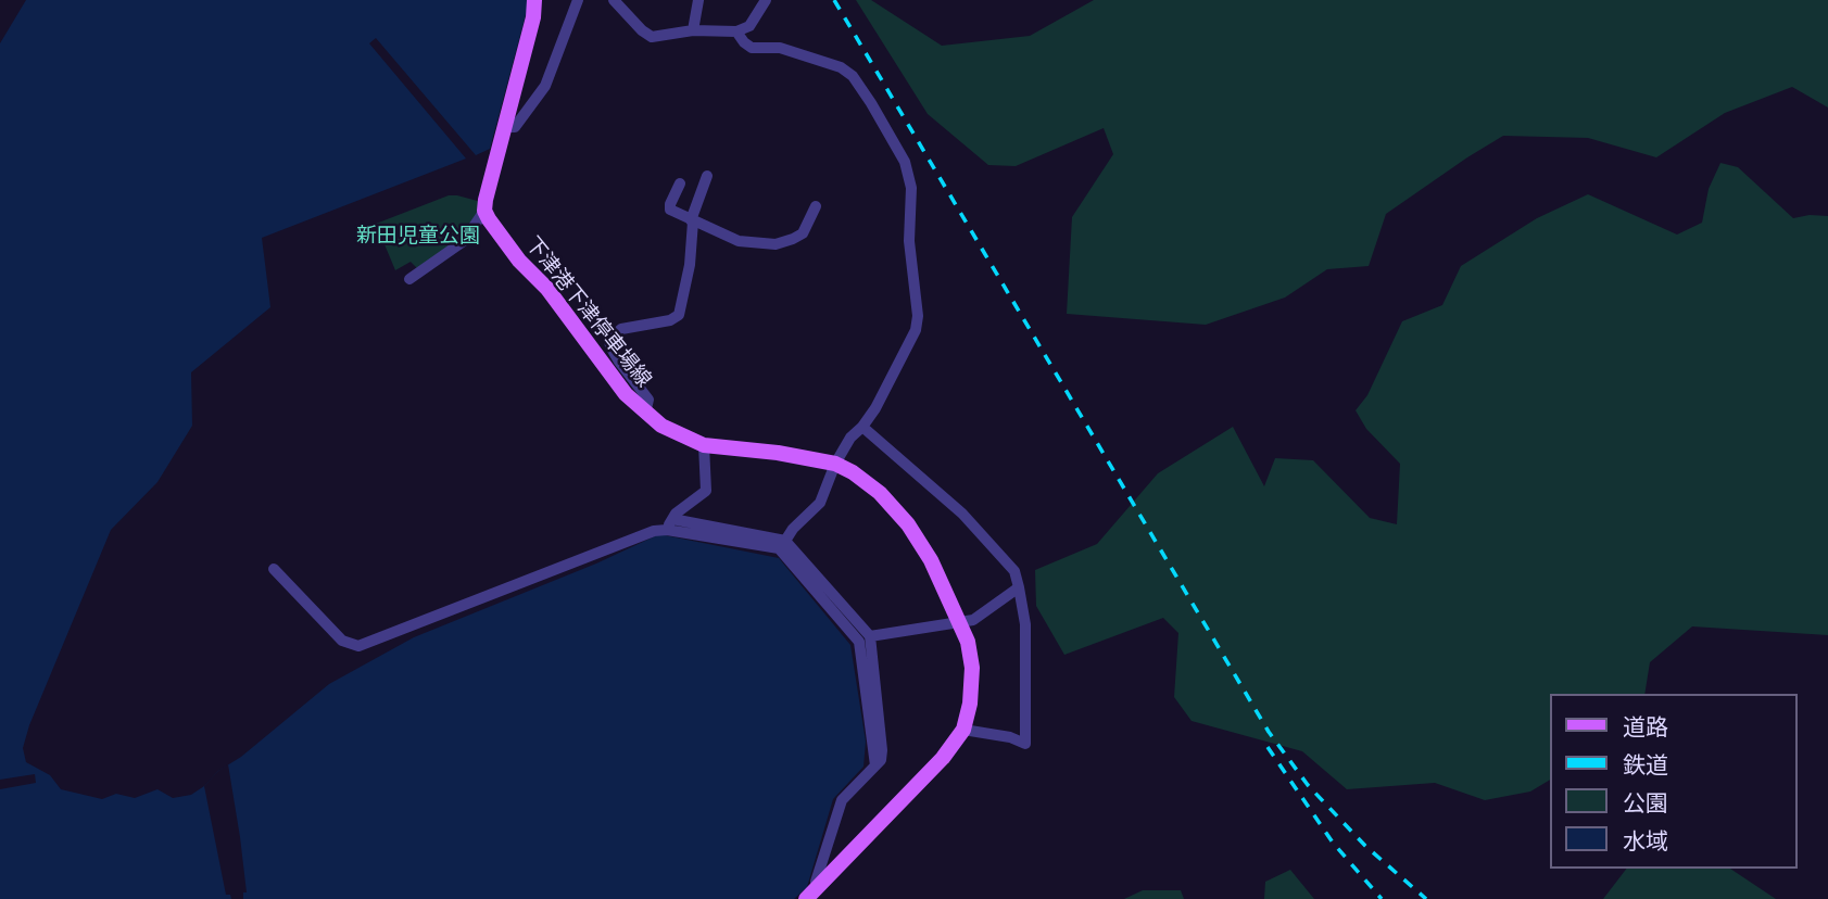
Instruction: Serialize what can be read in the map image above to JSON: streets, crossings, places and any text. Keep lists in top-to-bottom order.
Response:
{
  "streets": {
    "main road": ["下津港下津停車場線"]
  },
  "parks": ["新田児童公園"],
  "legend": [
    "道路",
    "鉄道",
    "公園",
    "水域"
  ]
}
